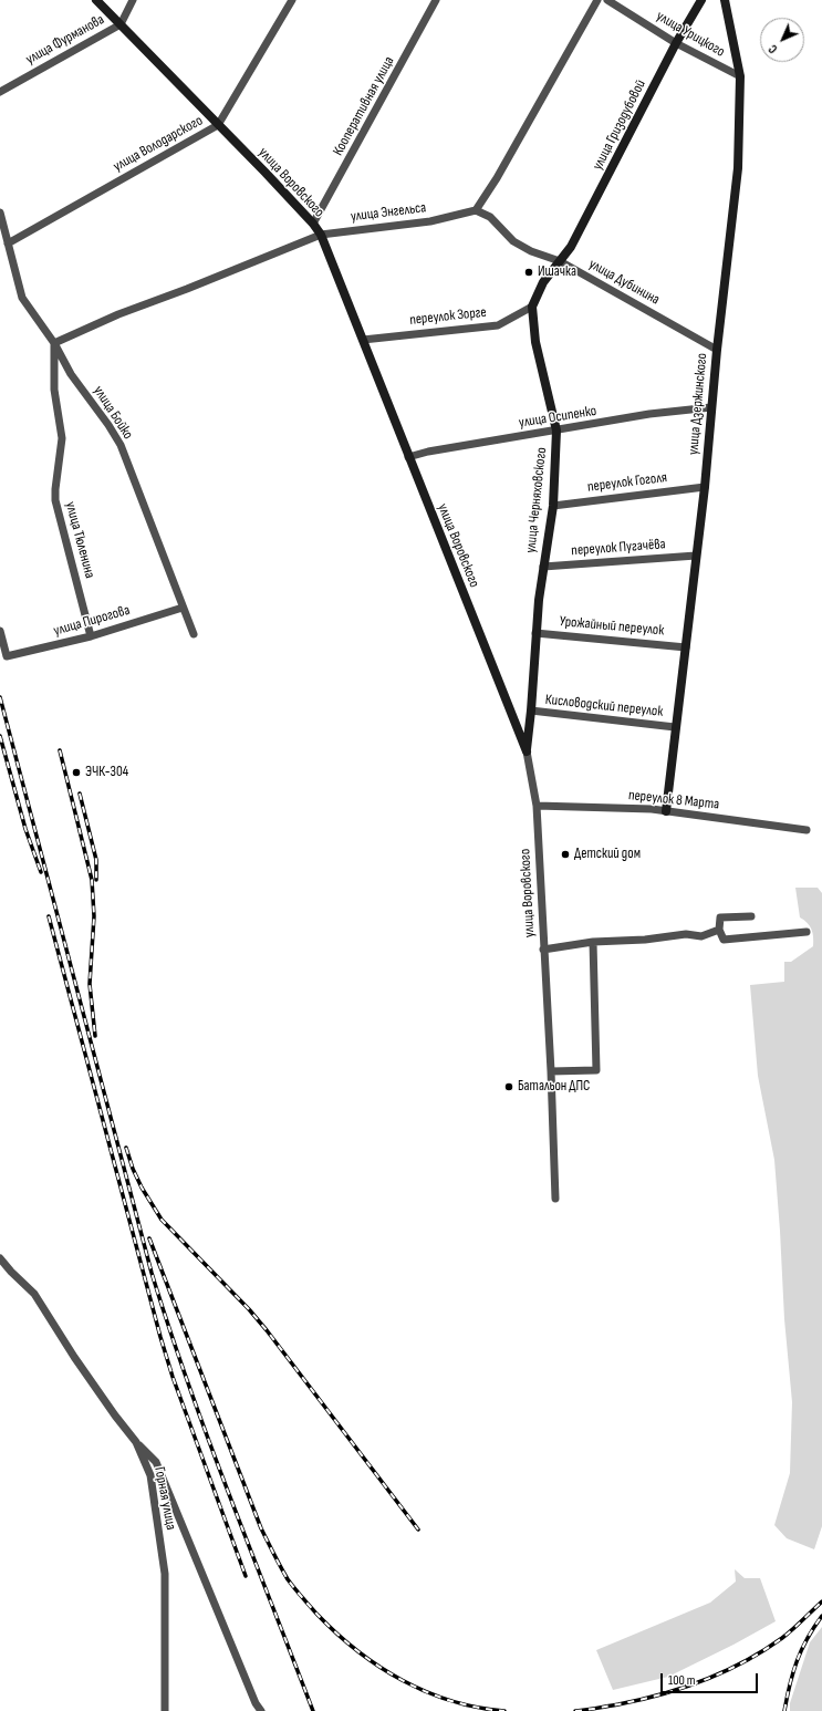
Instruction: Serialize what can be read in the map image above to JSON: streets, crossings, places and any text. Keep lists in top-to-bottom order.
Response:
{
  "streets": {
    "street": [
      "улица Урицкого",
      "улица Фурманова",
      "Кооперативная улица",
      "улица Гризодубовой",
      "улица Володарского",
      "улица Воровского",
      "улица Энгельса",
      "улица Дубинина",
      "переулок Зорге",
      "улица Дзержинского",
      "улица Бойко",
      "улица Осипенко",
      "переулок Гоголя",
      "улица Черняховского",
      "улица Тюленина",
      "переулок Пугачёва",
      "улица Пирогова",
      "Урожайный переулок",
      "Кисловодский переулок",
      "переулок 8 Марта",
      "Горная улица"
    ]
  },
  "crossings": [
    ["улица Урицкого", "улица Гризодубовой"],
    ["улица Урицкого", "улица Дзержинского"],
    ["улица Фурманова", "улица Воровского"],
    ["Кооперативная улица", "улица Воровского"],
    ["улица Гризодубовой", "улица Дубинина"],
    ["улица Гризодубовой", "улица Черняховского"],
    ["улица Володарского", "улица Воровского"],
    ["улица Володарского", "улица Бойко"],
    ["улица Воровского", "улица Энгельса"],
    ["улица Воровского", "переулок Зорге"],
    ["улица Воровского", "улица Осипенко"],
    ["улица Воровского", "улица Черняховского"],
    ["улица Воровского", "переулок 8 Марта"],
    ["улица Энгельса", "улица Дубинина"],
    ["улица Энгельса", "улица Бойко"],
    ["улица Энгельса", "улица Тюленина"],
    ["улица Дубинина", "улица Дзержинского"],
    ["улица Дубинина", "улица Черняховского"],
    ["переулок Зорге", "улица Черняховского"],
    ["улица Дзержинского", "улица Осипенко"],
    ["улица Дзержинского", "переулок Гоголя"],
    ["улица Дзержинского", "переулок Пугачёва"],
    ["улица Дзержинского", "Урожайный переулок"],
    ["улица Дзержинского", "Кисловодский переулок"],
    ["улица Дзержинского", "переулок 8 Марта"],
    ["улица Бойко", "улица Тюленина"],
    ["улица Бойко", "улица Пирогова"],
    ["улица Осипенко", "улица Черняховского"],
    ["переулок Гоголя", "улица Черняховского"],
    ["улица Черняховского", "переулок Пугачёва"],
    ["улица Черняховского", "Урожайный переулок"],
    ["улица Черняховского", "Кисловодский переулок"],
    ["улица Тюленина", "улица Пирогова"]
  ],
  "places": [
    "Ишачка",
    "ЭЧК-304",
    "Детский дом",
    "Батальон ДПС"
  ],
  "scale_bar": "100 m",
  "north": "bottom left"
}
